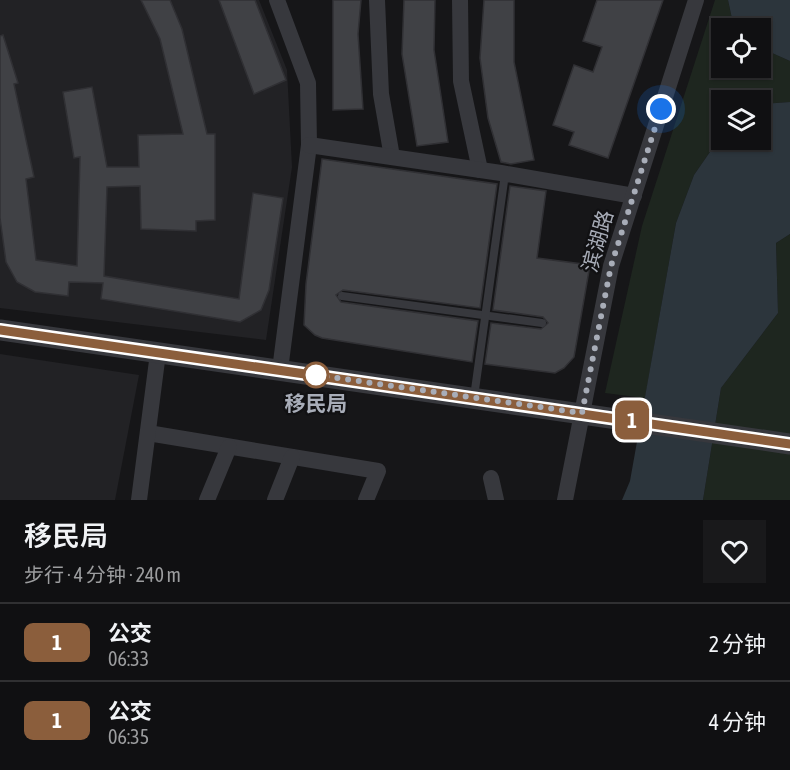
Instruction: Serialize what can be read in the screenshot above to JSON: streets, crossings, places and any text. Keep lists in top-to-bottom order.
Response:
{
  "streets": {
    "street": ["滨湖路"]
  },
  "places": ["移民局"],
  "lines": ["bus line 1"],
  "page": {
    "on_map": "1",
    "heading": ["移民局", "步行 · 4 分钟 · 240 m"],
    "list": [
      {
        "mark": "1",
        "name": "公交",
        "note": "06:33",
        "value": "2 分钟"
      },
      {
        "mark": "1",
        "name": "公交",
        "note": "06:35",
        "value": "4 分钟"
      }
    ]
  }
}
